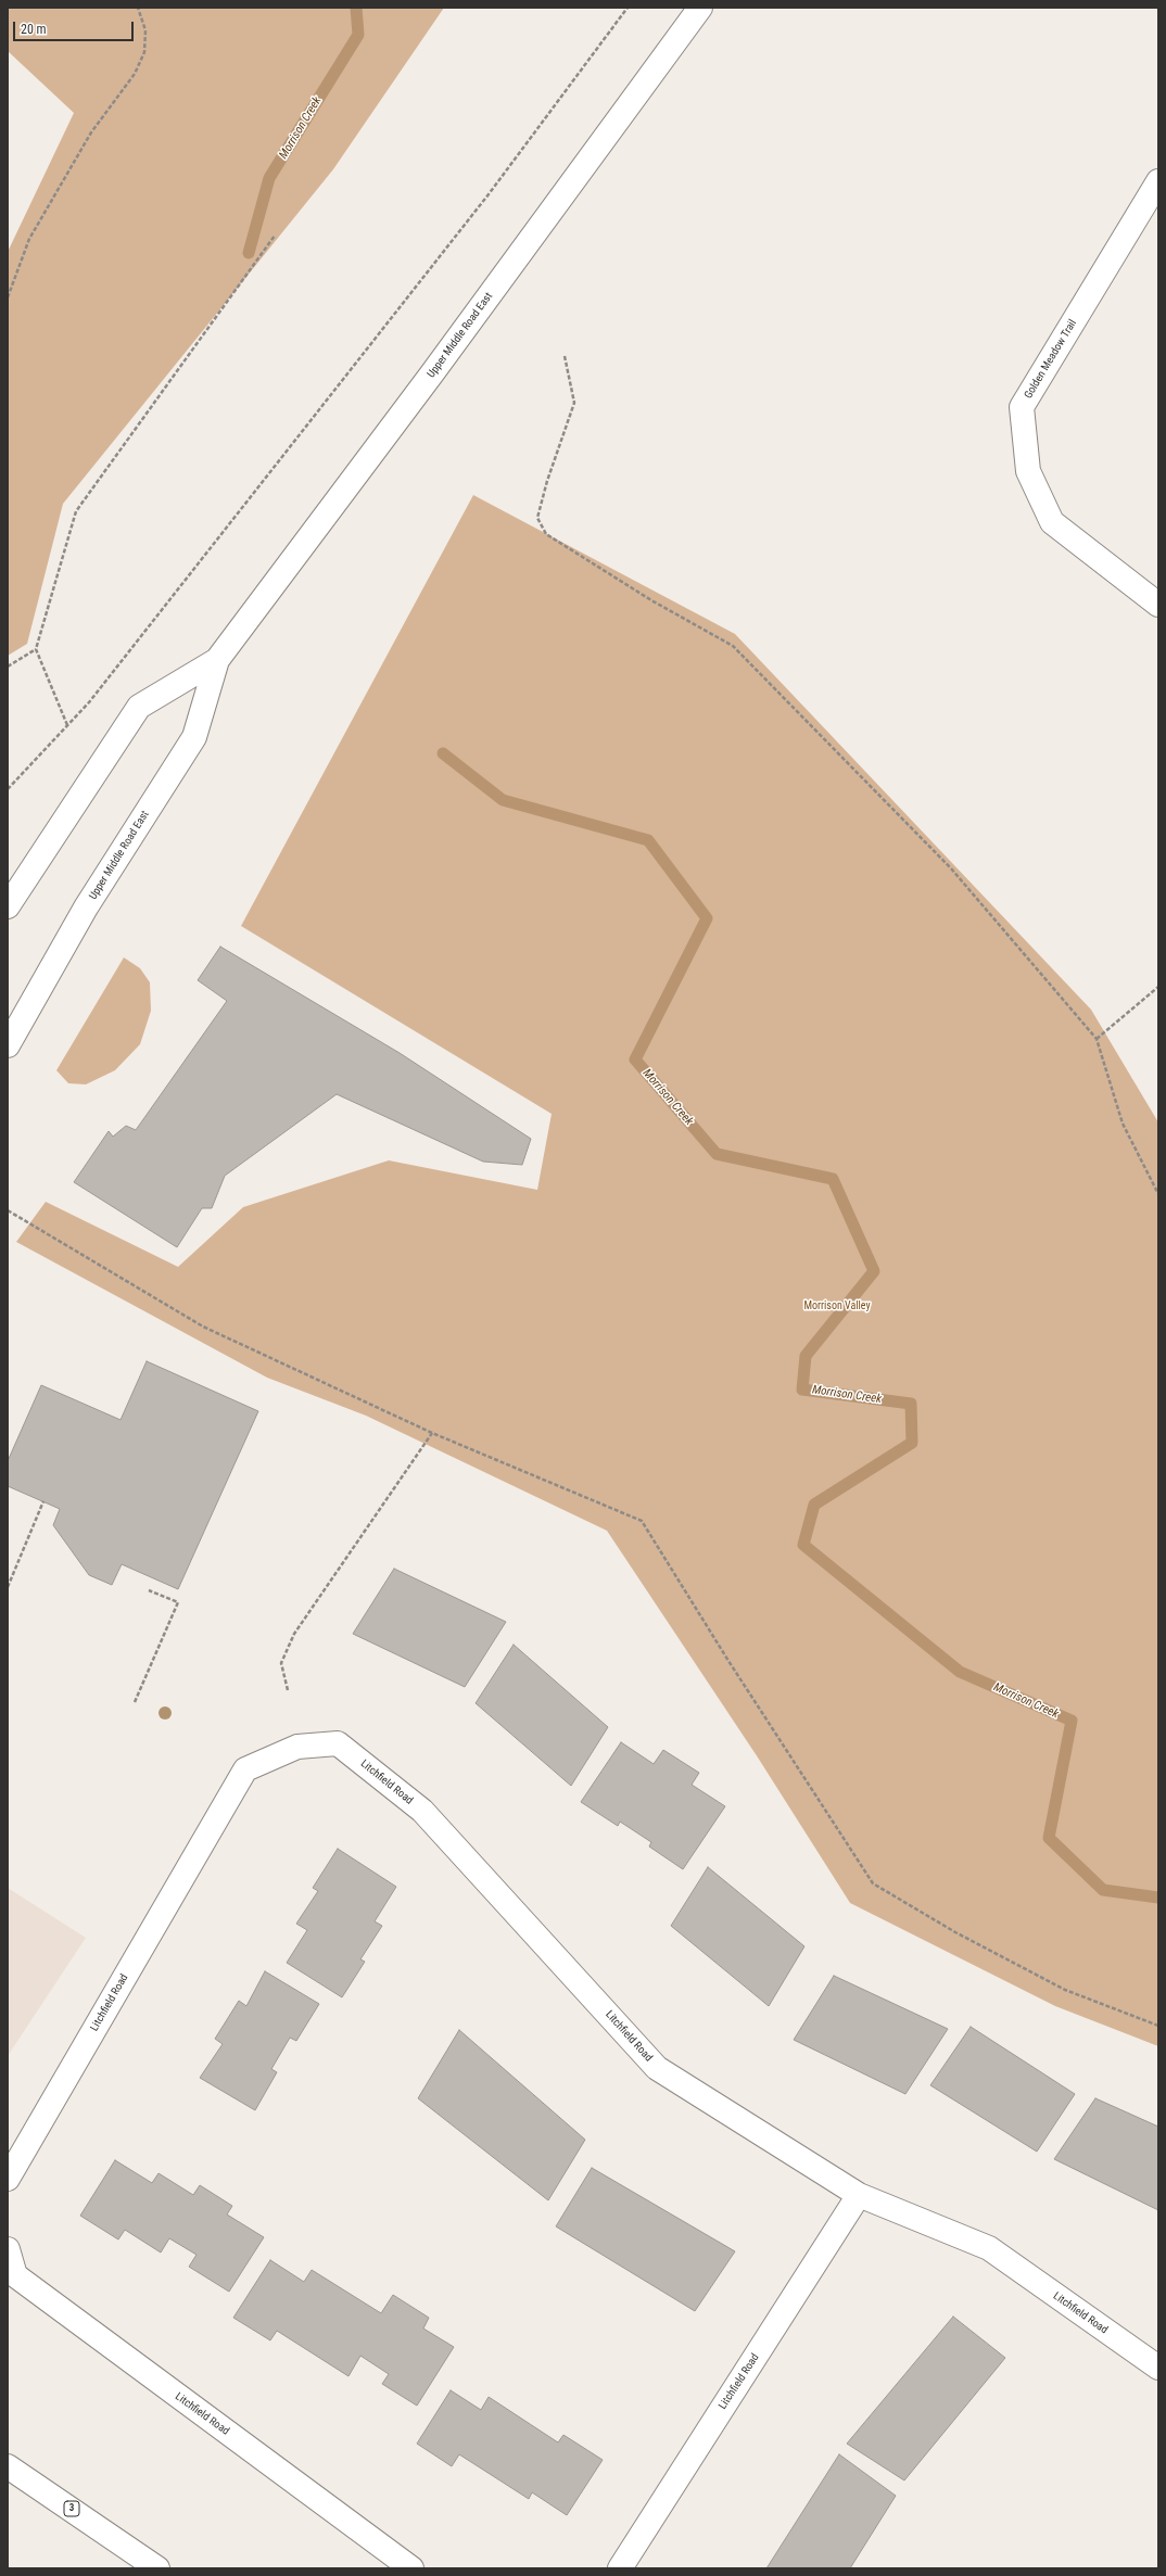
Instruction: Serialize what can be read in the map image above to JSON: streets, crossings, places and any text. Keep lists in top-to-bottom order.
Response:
{
  "streets": {
    "street": [
      "Upper Middle Road East",
      "Golden Meadow Trail",
      "Litchfield Road",
      "3"
    ]
  },
  "water": ["Morrison Creek"],
  "parks": ["Morrison Valley"],
  "scale_bar": "20 m"
}
